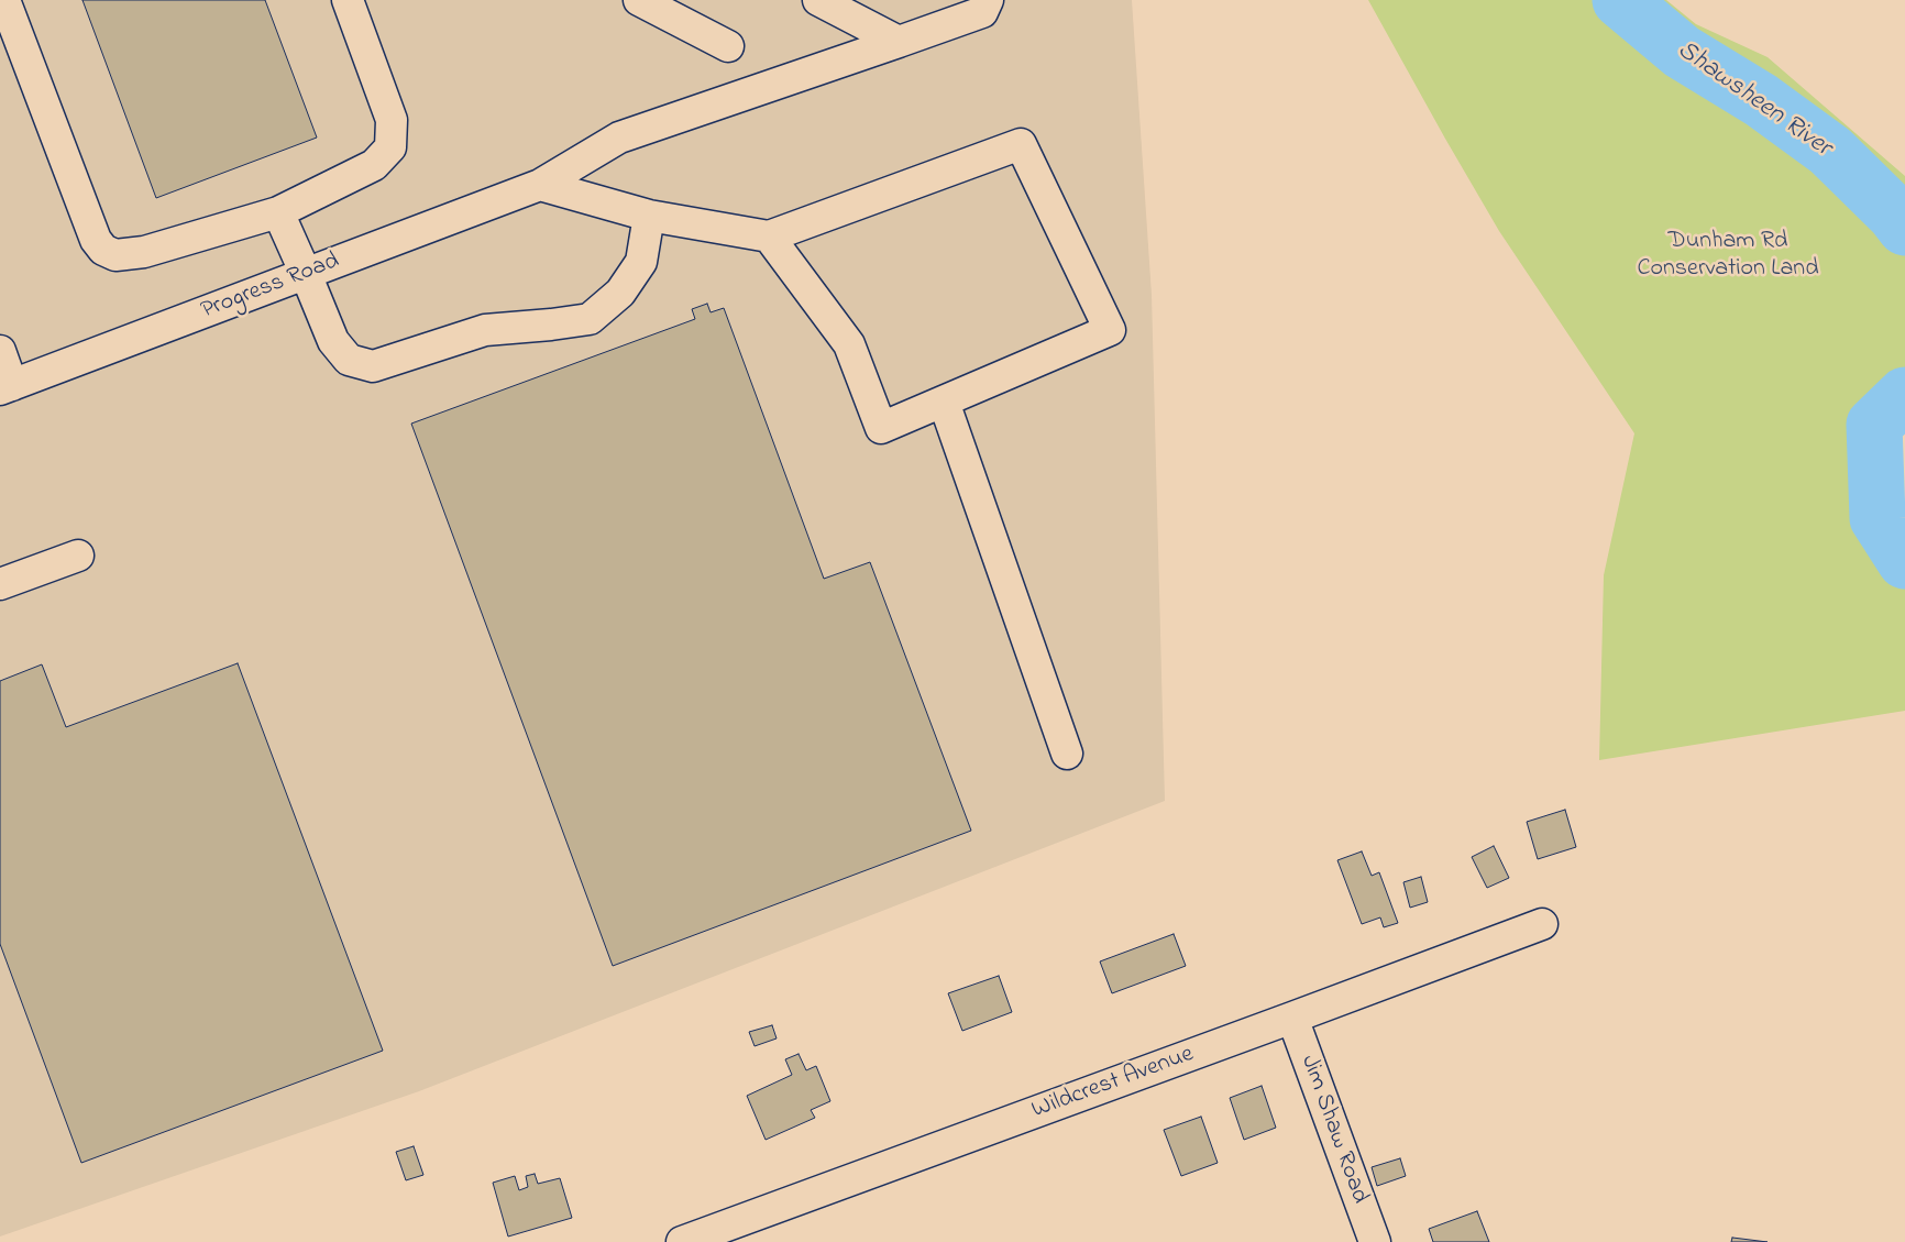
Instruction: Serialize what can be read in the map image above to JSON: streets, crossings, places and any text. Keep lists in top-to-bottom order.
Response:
{
  "streets": {
    "street": ["Progress Road", "Wildcrest Avenue", "Jim Shaw Road"]
  },
  "crossings": [
    ["Wildcrest Avenue", "Jim Shaw Road"]
  ],
  "water": ["Shawsheen River"],
  "parks": ["Dunham Rd Conservation Land"]
}
